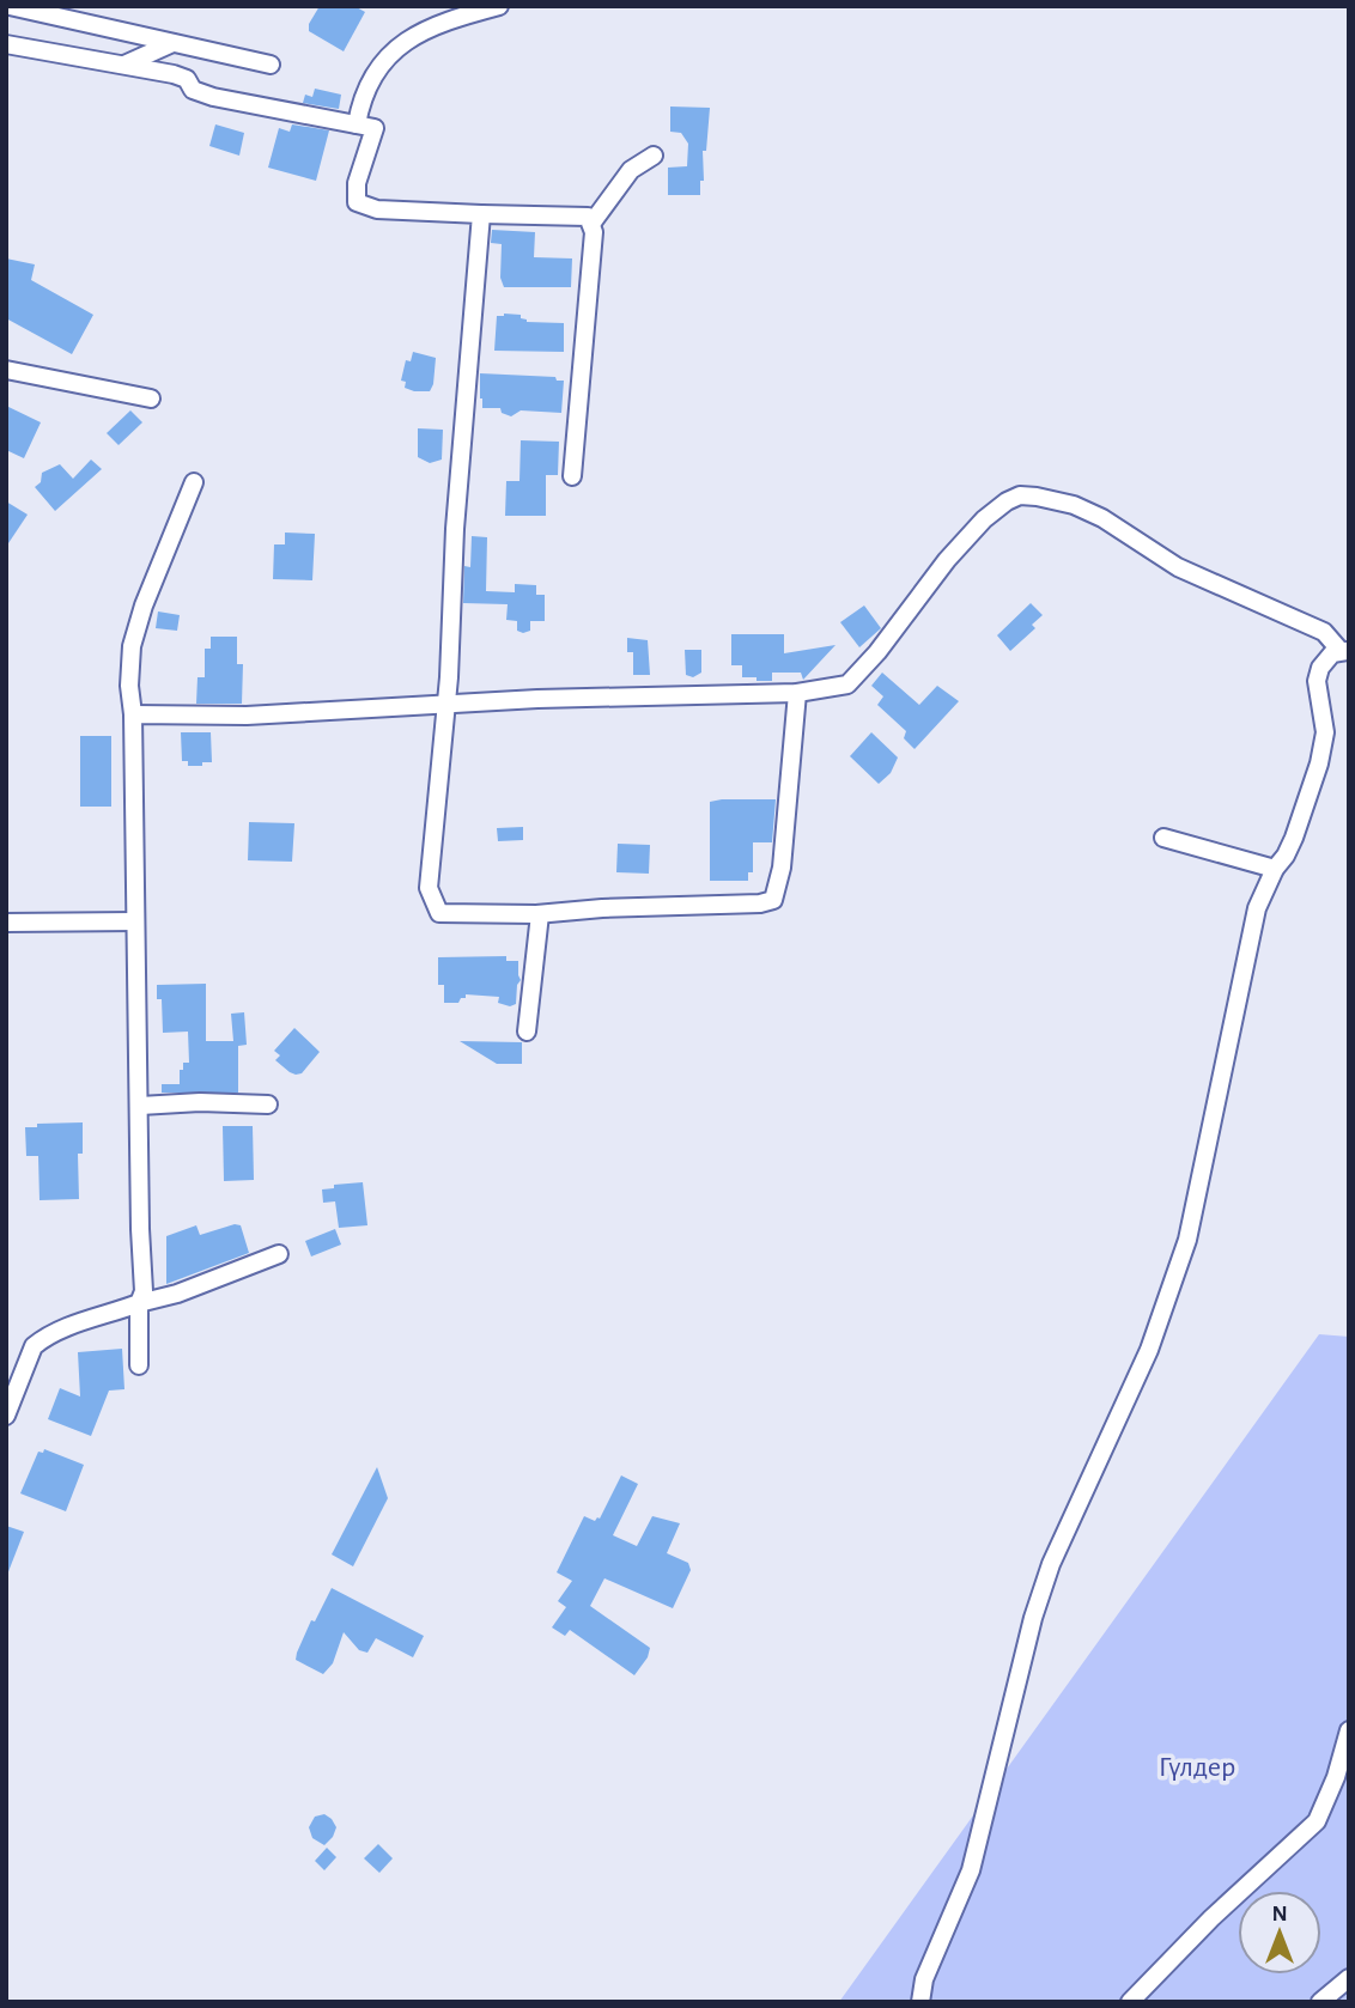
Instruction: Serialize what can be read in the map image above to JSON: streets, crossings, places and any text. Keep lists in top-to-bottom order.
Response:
{
  "parks": ["Гүлдер"],
  "north": "top"
}
